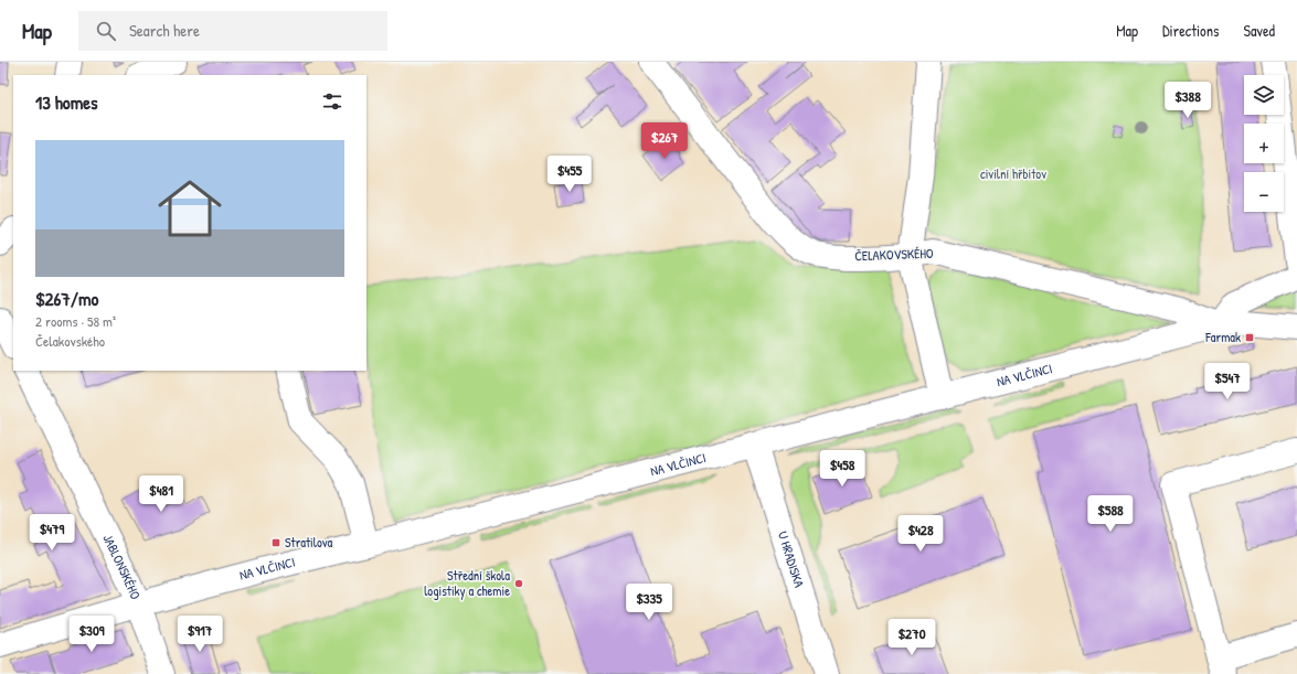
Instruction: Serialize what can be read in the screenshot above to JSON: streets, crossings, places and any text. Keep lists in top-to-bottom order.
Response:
{
  "streets": {
    "street": [
      "ČELAKOVSKÉHO",
      "NA VLČINCI",
      "U HRADISKA",
      "JABLONSKÉHO"
    ]
  },
  "crossings": [
    ["ČELAKOVSKÉHO", "NA VLČINCI"],
    ["NA VLČINCI", "U HRADISKA"],
    ["NA VLČINCI", "JABLONSKÉHO"]
  ],
  "parks": ["civilní hřbitov"],
  "places": {
    "transit": ["Farmak", "Stratilova"],
    "other": ["Střední škola logistiky a chemie"]
  },
  "page": {
    "header": "Map",
    "search": "Search here",
    "nav": ["Map", "Directions", "Saved"],
    "map_buttons": ["+", "−"],
    "heading": "13 homes",
    "price": [
      "$388",
      "$267",
      "$455",
      "$547",
      "$458",
      "$481",
      "$588",
      "$479",
      "$428",
      "$335",
      "$309",
      "$917",
      "$270"
    ],
    "list": [
      {
        "name": "$267/mo",
        "note": "2 rooms · 58 m² · Čelakovského"
      }
    ]
  }
}
